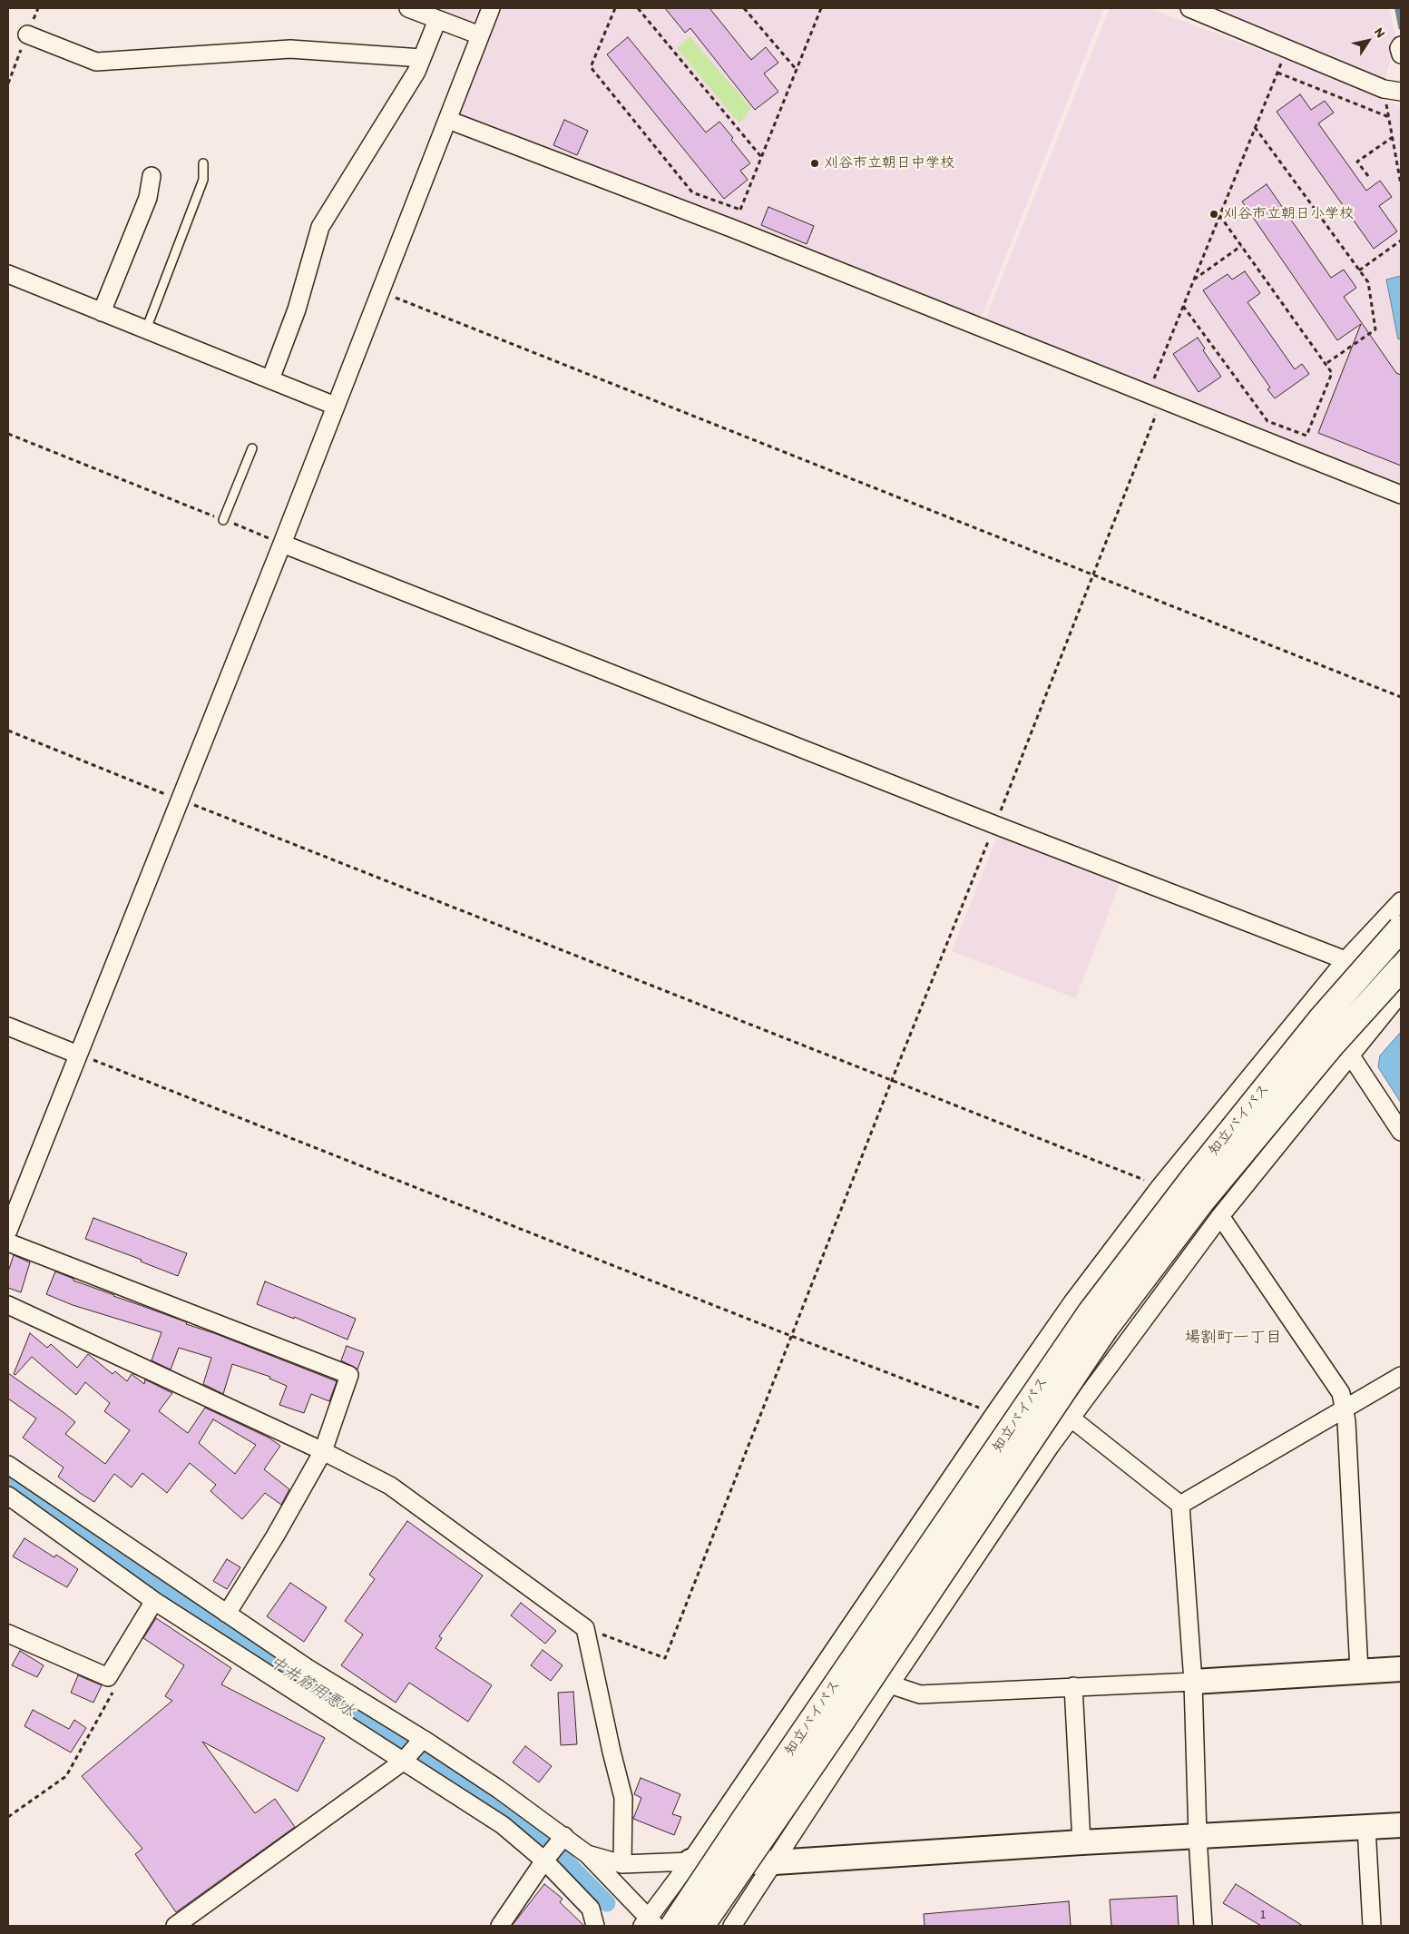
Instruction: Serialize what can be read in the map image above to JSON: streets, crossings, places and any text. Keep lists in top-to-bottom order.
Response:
{
  "streets": {
    "highway": ["知立バイパス"]
  },
  "districts": ["場割町一丁目"],
  "water": ["中井筋用悪水"],
  "places": ["刈谷市立朝日中学校", "刈谷市立朝日小学校"],
  "house_numbers": ["1"],
  "north": "top right"
}
